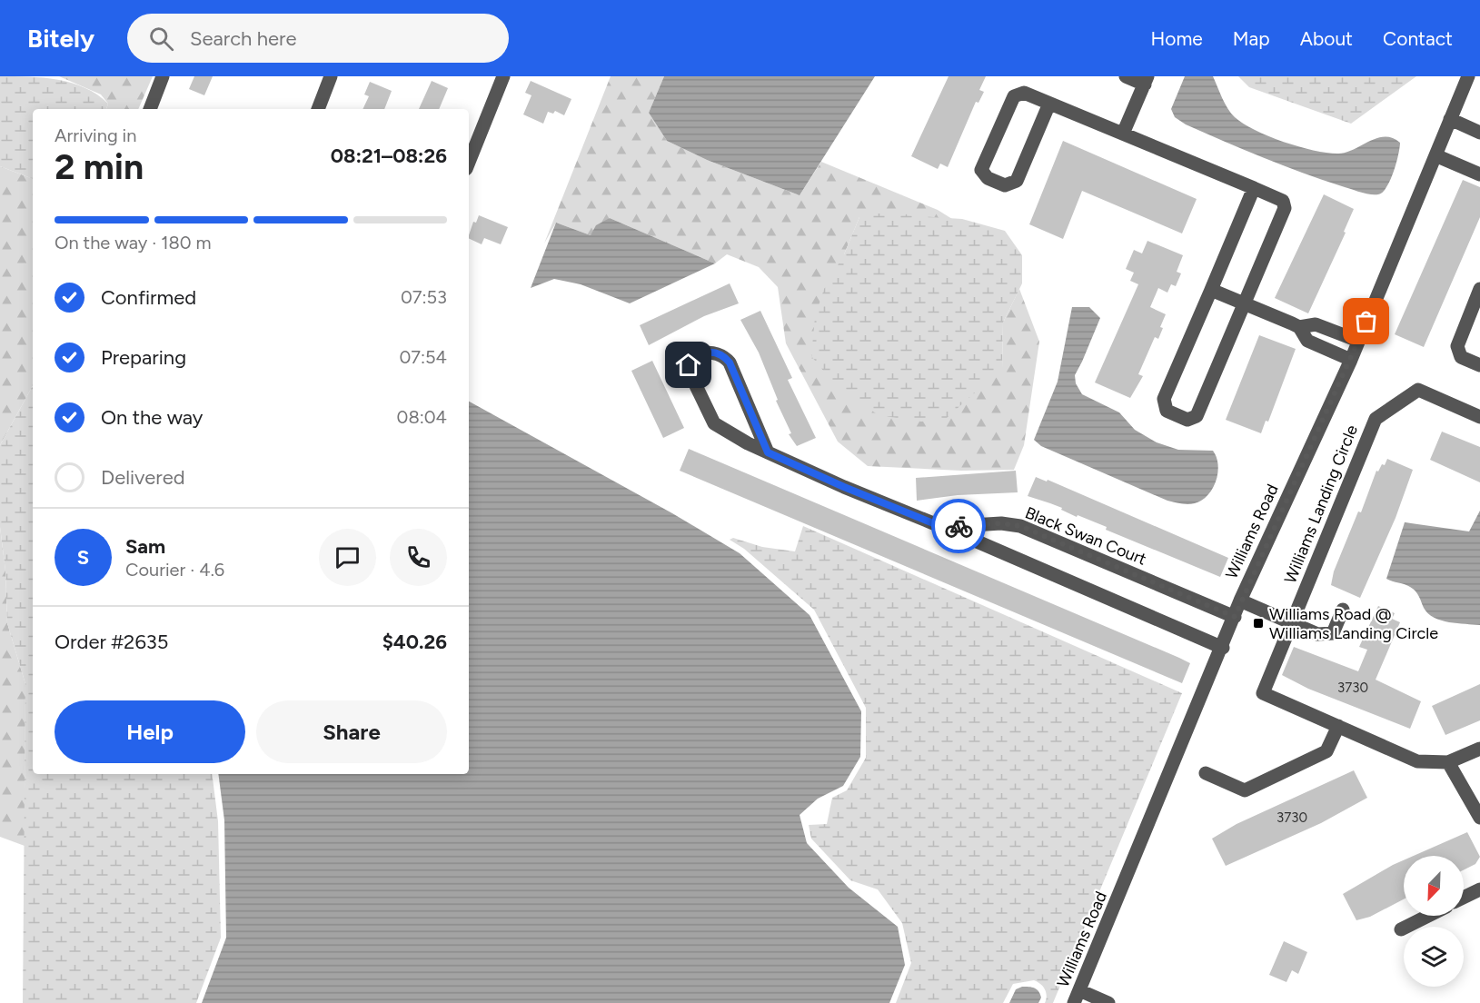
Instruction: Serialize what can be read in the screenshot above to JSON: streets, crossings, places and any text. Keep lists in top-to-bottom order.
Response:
{
  "streets": {
    "street": ["Williams Landing Circle", "Williams Road", "Black Swan Court"]
  },
  "crossings": [
    ["Williams Road", "Black Swan Court"]
  ],
  "places": {
    "transit": ["Williams Road @ Williams Landing Circle"]
  },
  "house_numbers": ["3730", "3730"],
  "north": "bottom left",
  "page": {
    "header": "Bitely",
    "search": "Search here",
    "nav": [
      "Home",
      "Map",
      "About",
      "Contact"
    ],
    "heading": ["2 min", "Arriving in", "08:21–08:26"],
    "panel": [
      "Sam",
      "Courier · 4.6",
      "Order #2635",
      "$40.26"
    ],
    "bar": "On the way · 180 m",
    "list": [
      ["Confirmed", "07:53"],
      ["Preparing", "07:54"],
      ["On the way", "08:04"],
      "Delivered"
    ],
    "round": "S",
    "buttons": ["Help", "Share"]
  }
}
